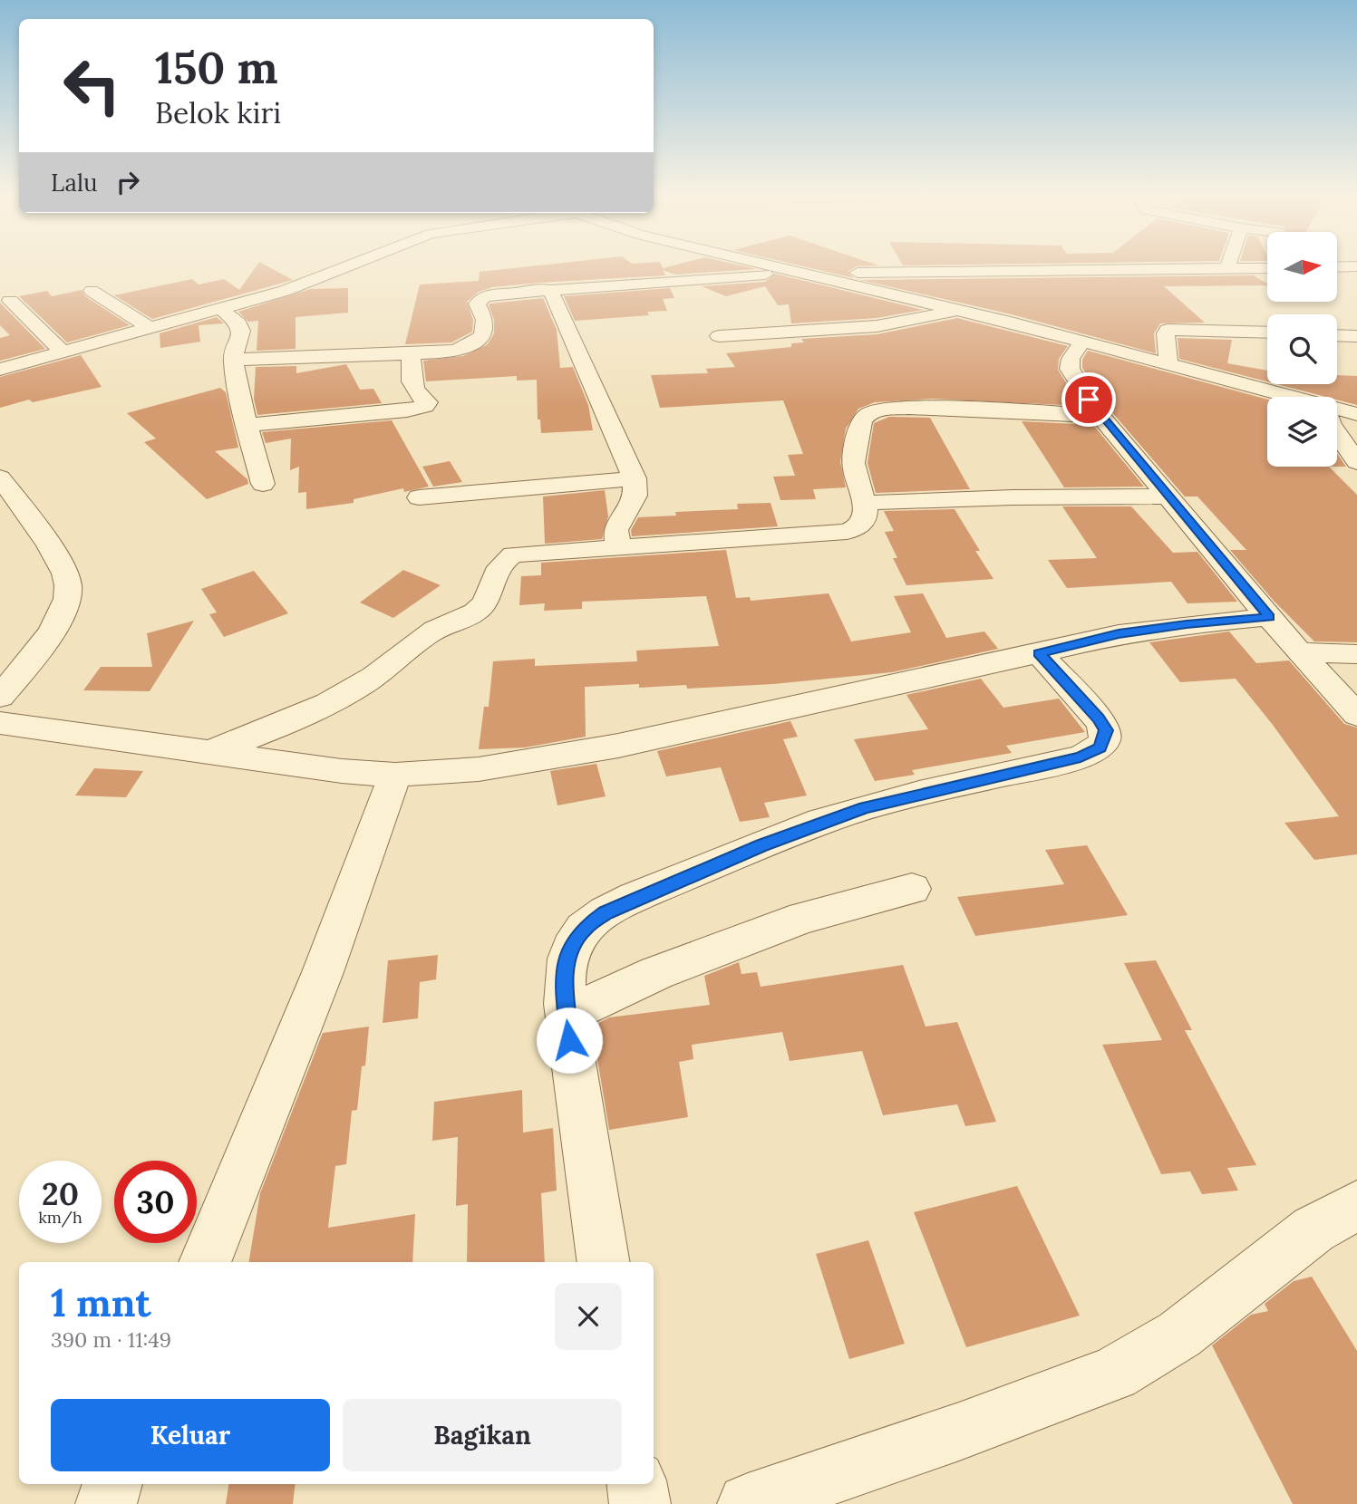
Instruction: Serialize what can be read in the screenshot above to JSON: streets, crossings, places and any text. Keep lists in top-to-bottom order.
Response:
{
  "north": "right",
  "page": {
    "turn": ["150 m", "Belok kiri"],
    "then": "Lalu",
    "speed": "20 km/h",
    "limit": "30",
    "heading": ["1 mnt", "390 m · 11:49"],
    "buttons": ["Keluar", "Bagikan"]
  }
}
